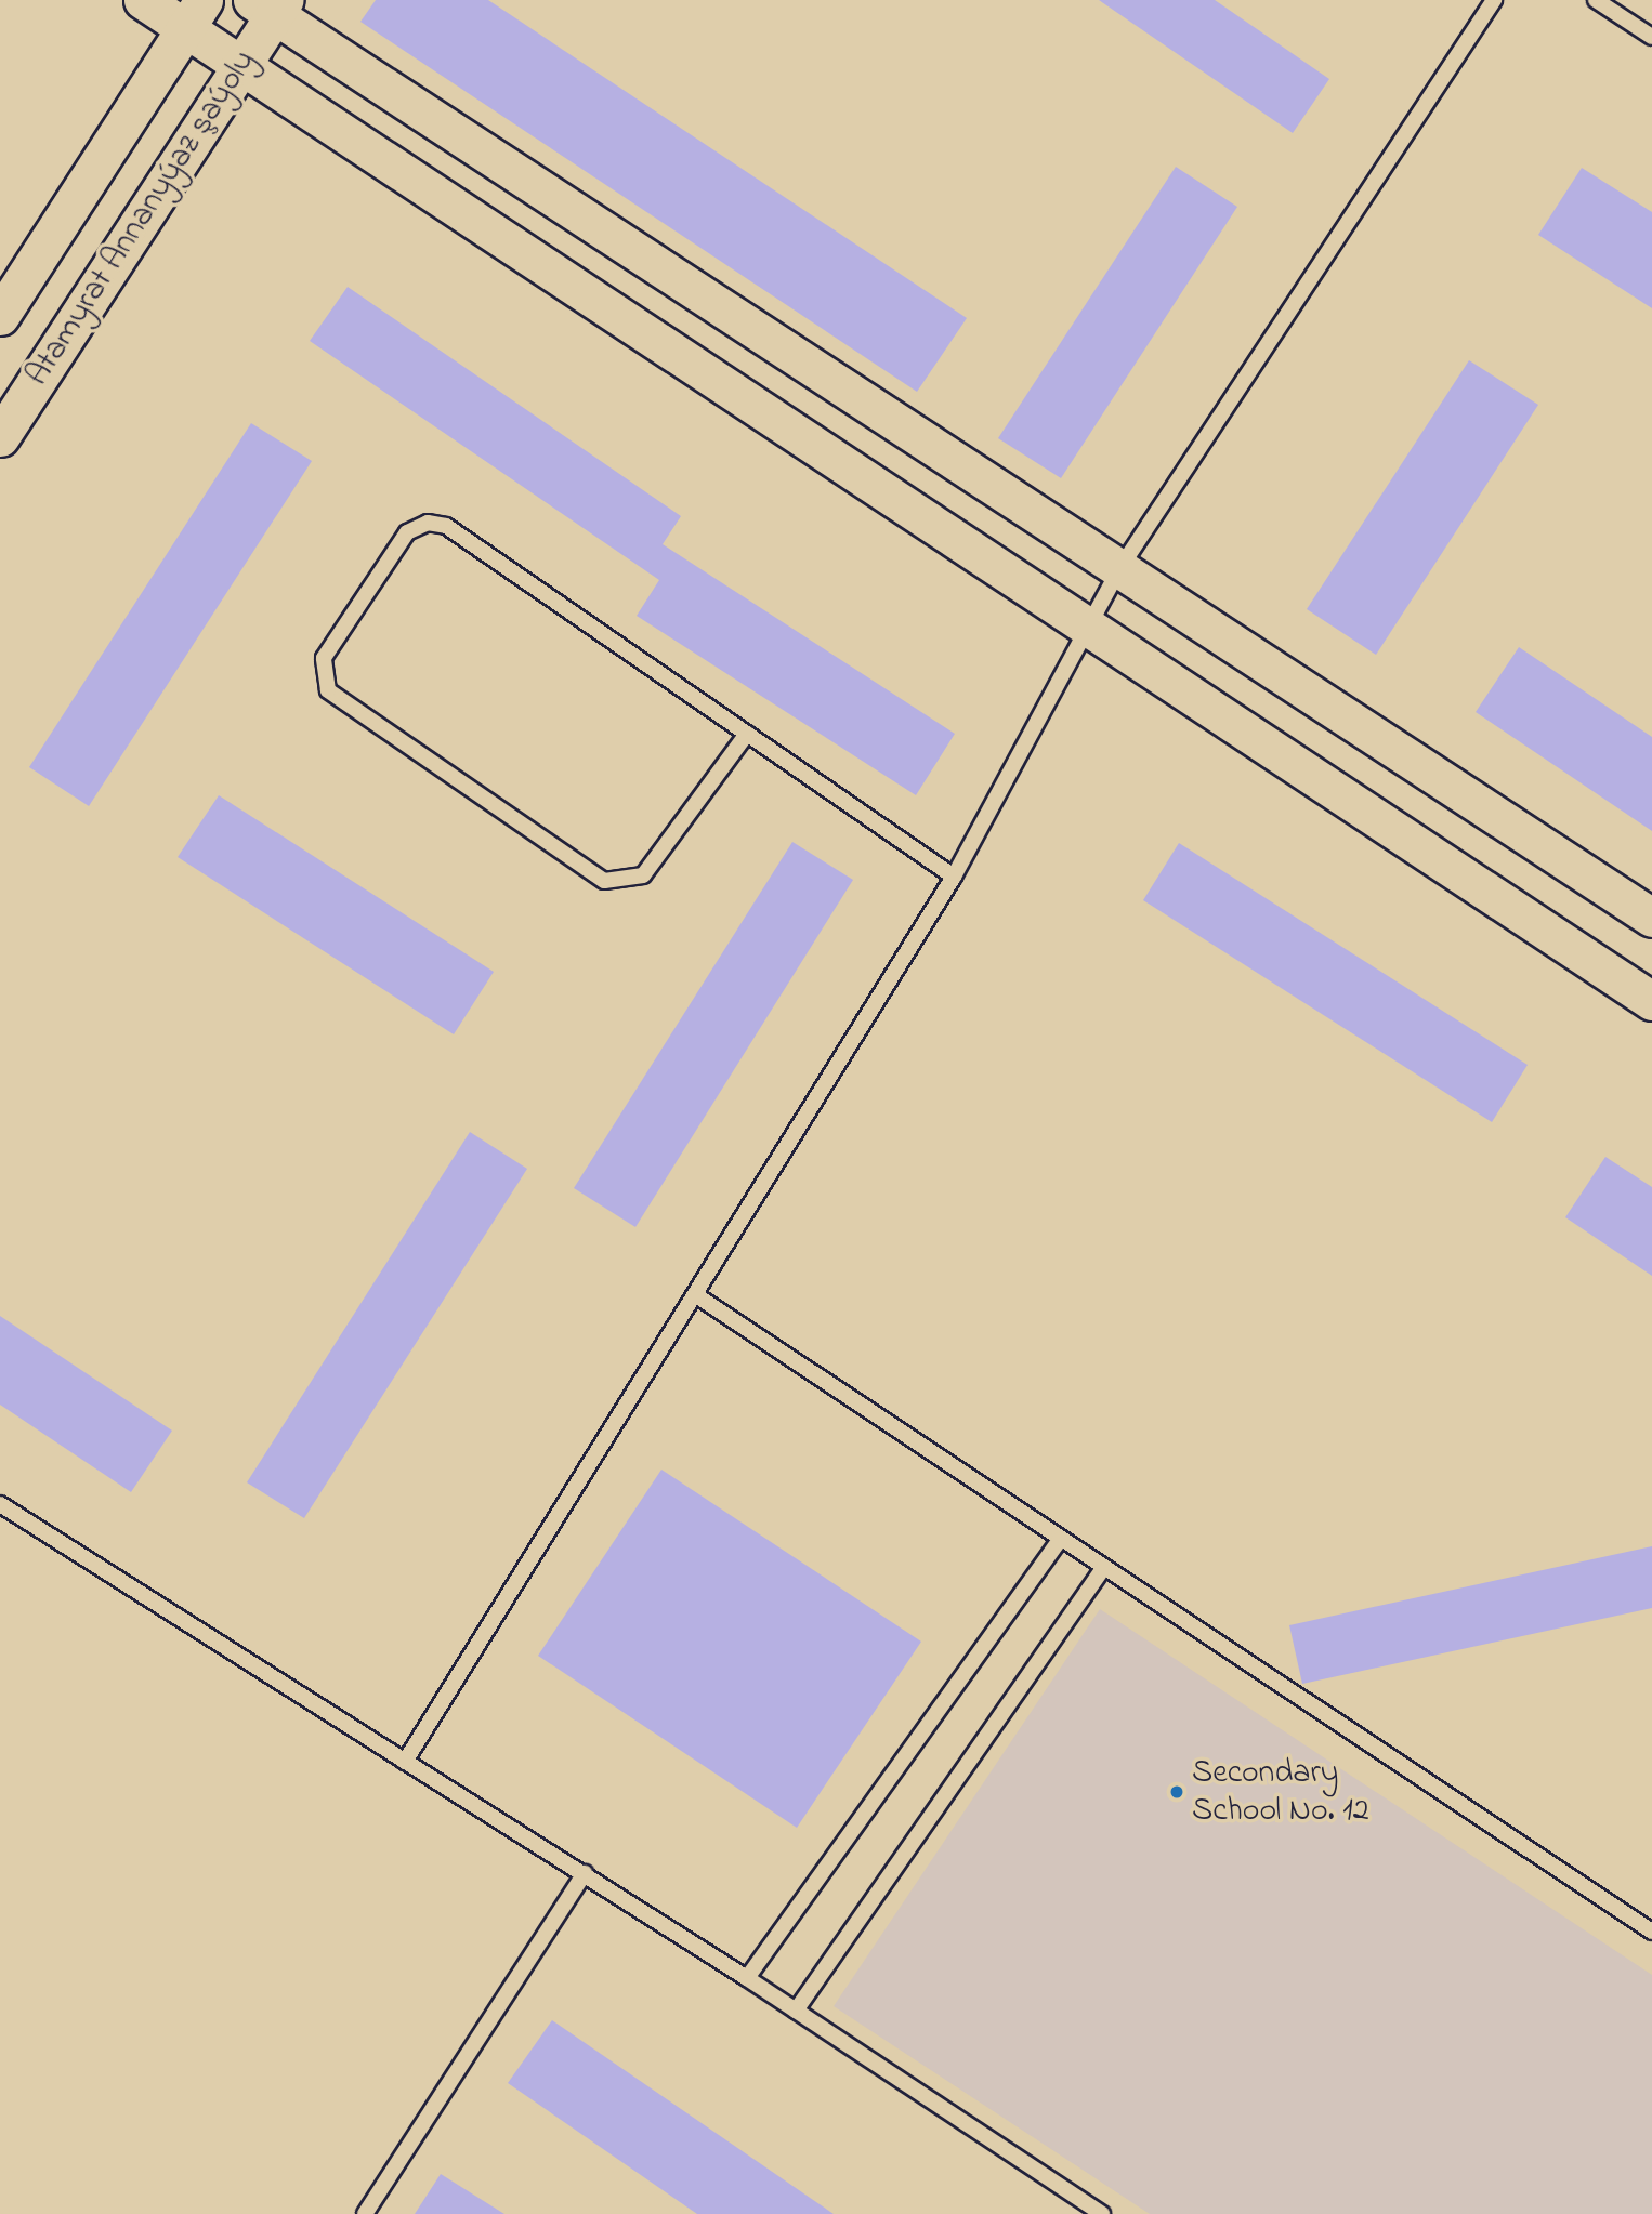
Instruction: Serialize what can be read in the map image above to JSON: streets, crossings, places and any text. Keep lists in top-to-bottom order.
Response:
{
  "streets": {
    "street": ["Atamyrat Annanyýaz şaýoly"]
  },
  "places": ["Secondary School No. 12"]
}
